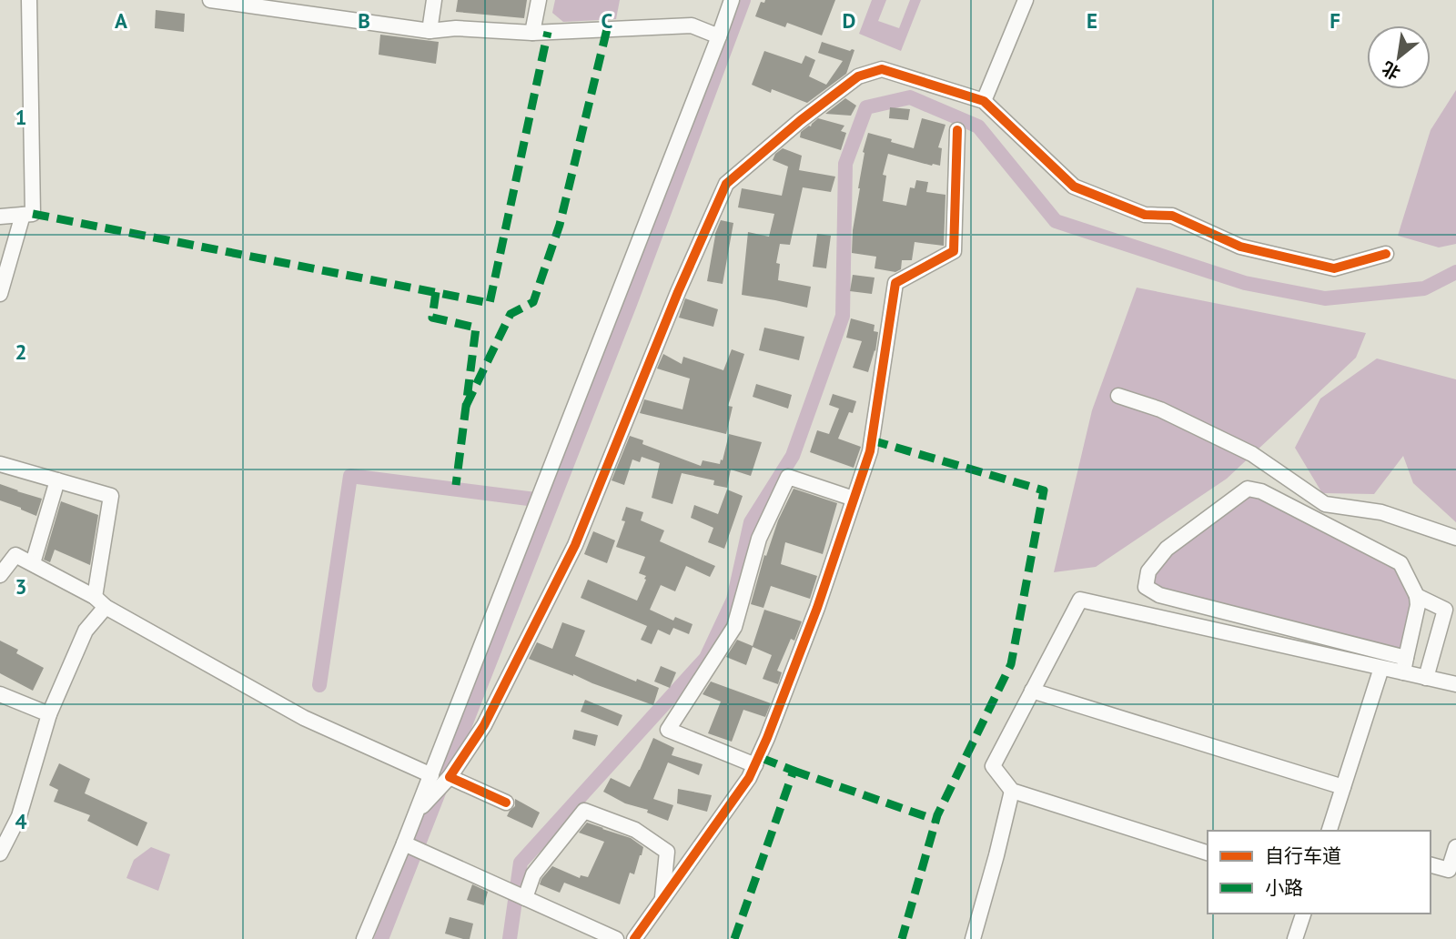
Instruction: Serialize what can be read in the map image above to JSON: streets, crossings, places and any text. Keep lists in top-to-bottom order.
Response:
{
  "legend": ["自行车道", "小路"],
  "north": "bottom left",
  "grid": {
    "columns": [
      "A",
      "B",
      "C",
      "D",
      "E",
      "F"
    ],
    "rows": [
      "1",
      "2",
      "3",
      "4"
    ]
  }
}
